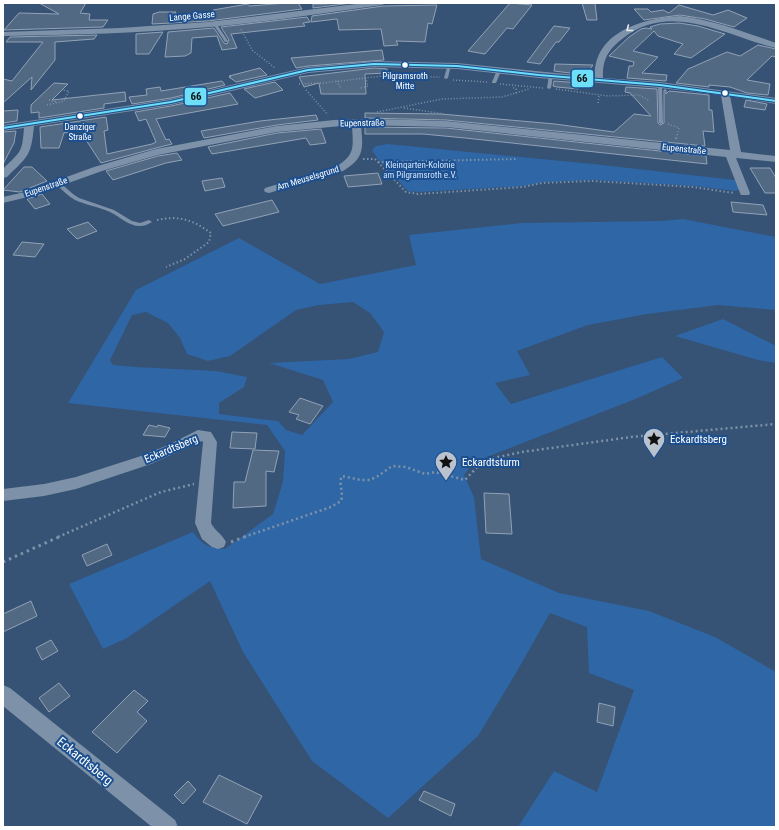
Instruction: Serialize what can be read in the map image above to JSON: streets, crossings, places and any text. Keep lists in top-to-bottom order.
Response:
{
  "streets": {
    "street": [
      "Lange Gasse",
      "Eupenstraße",
      "Am Meuselsgrund",
      "Eckardtsberg"
    ]
  },
  "parks": ["Kleingarten-Kolonie am Pilgramsroth e.V."],
  "places": {
    "other": ["Pilgramsroth Mitte", "Danziger Straße"],
    "place": ["Eckardtsberg", "Eckardtsturm"]
  },
  "lines": ["transit line 66"]
}
